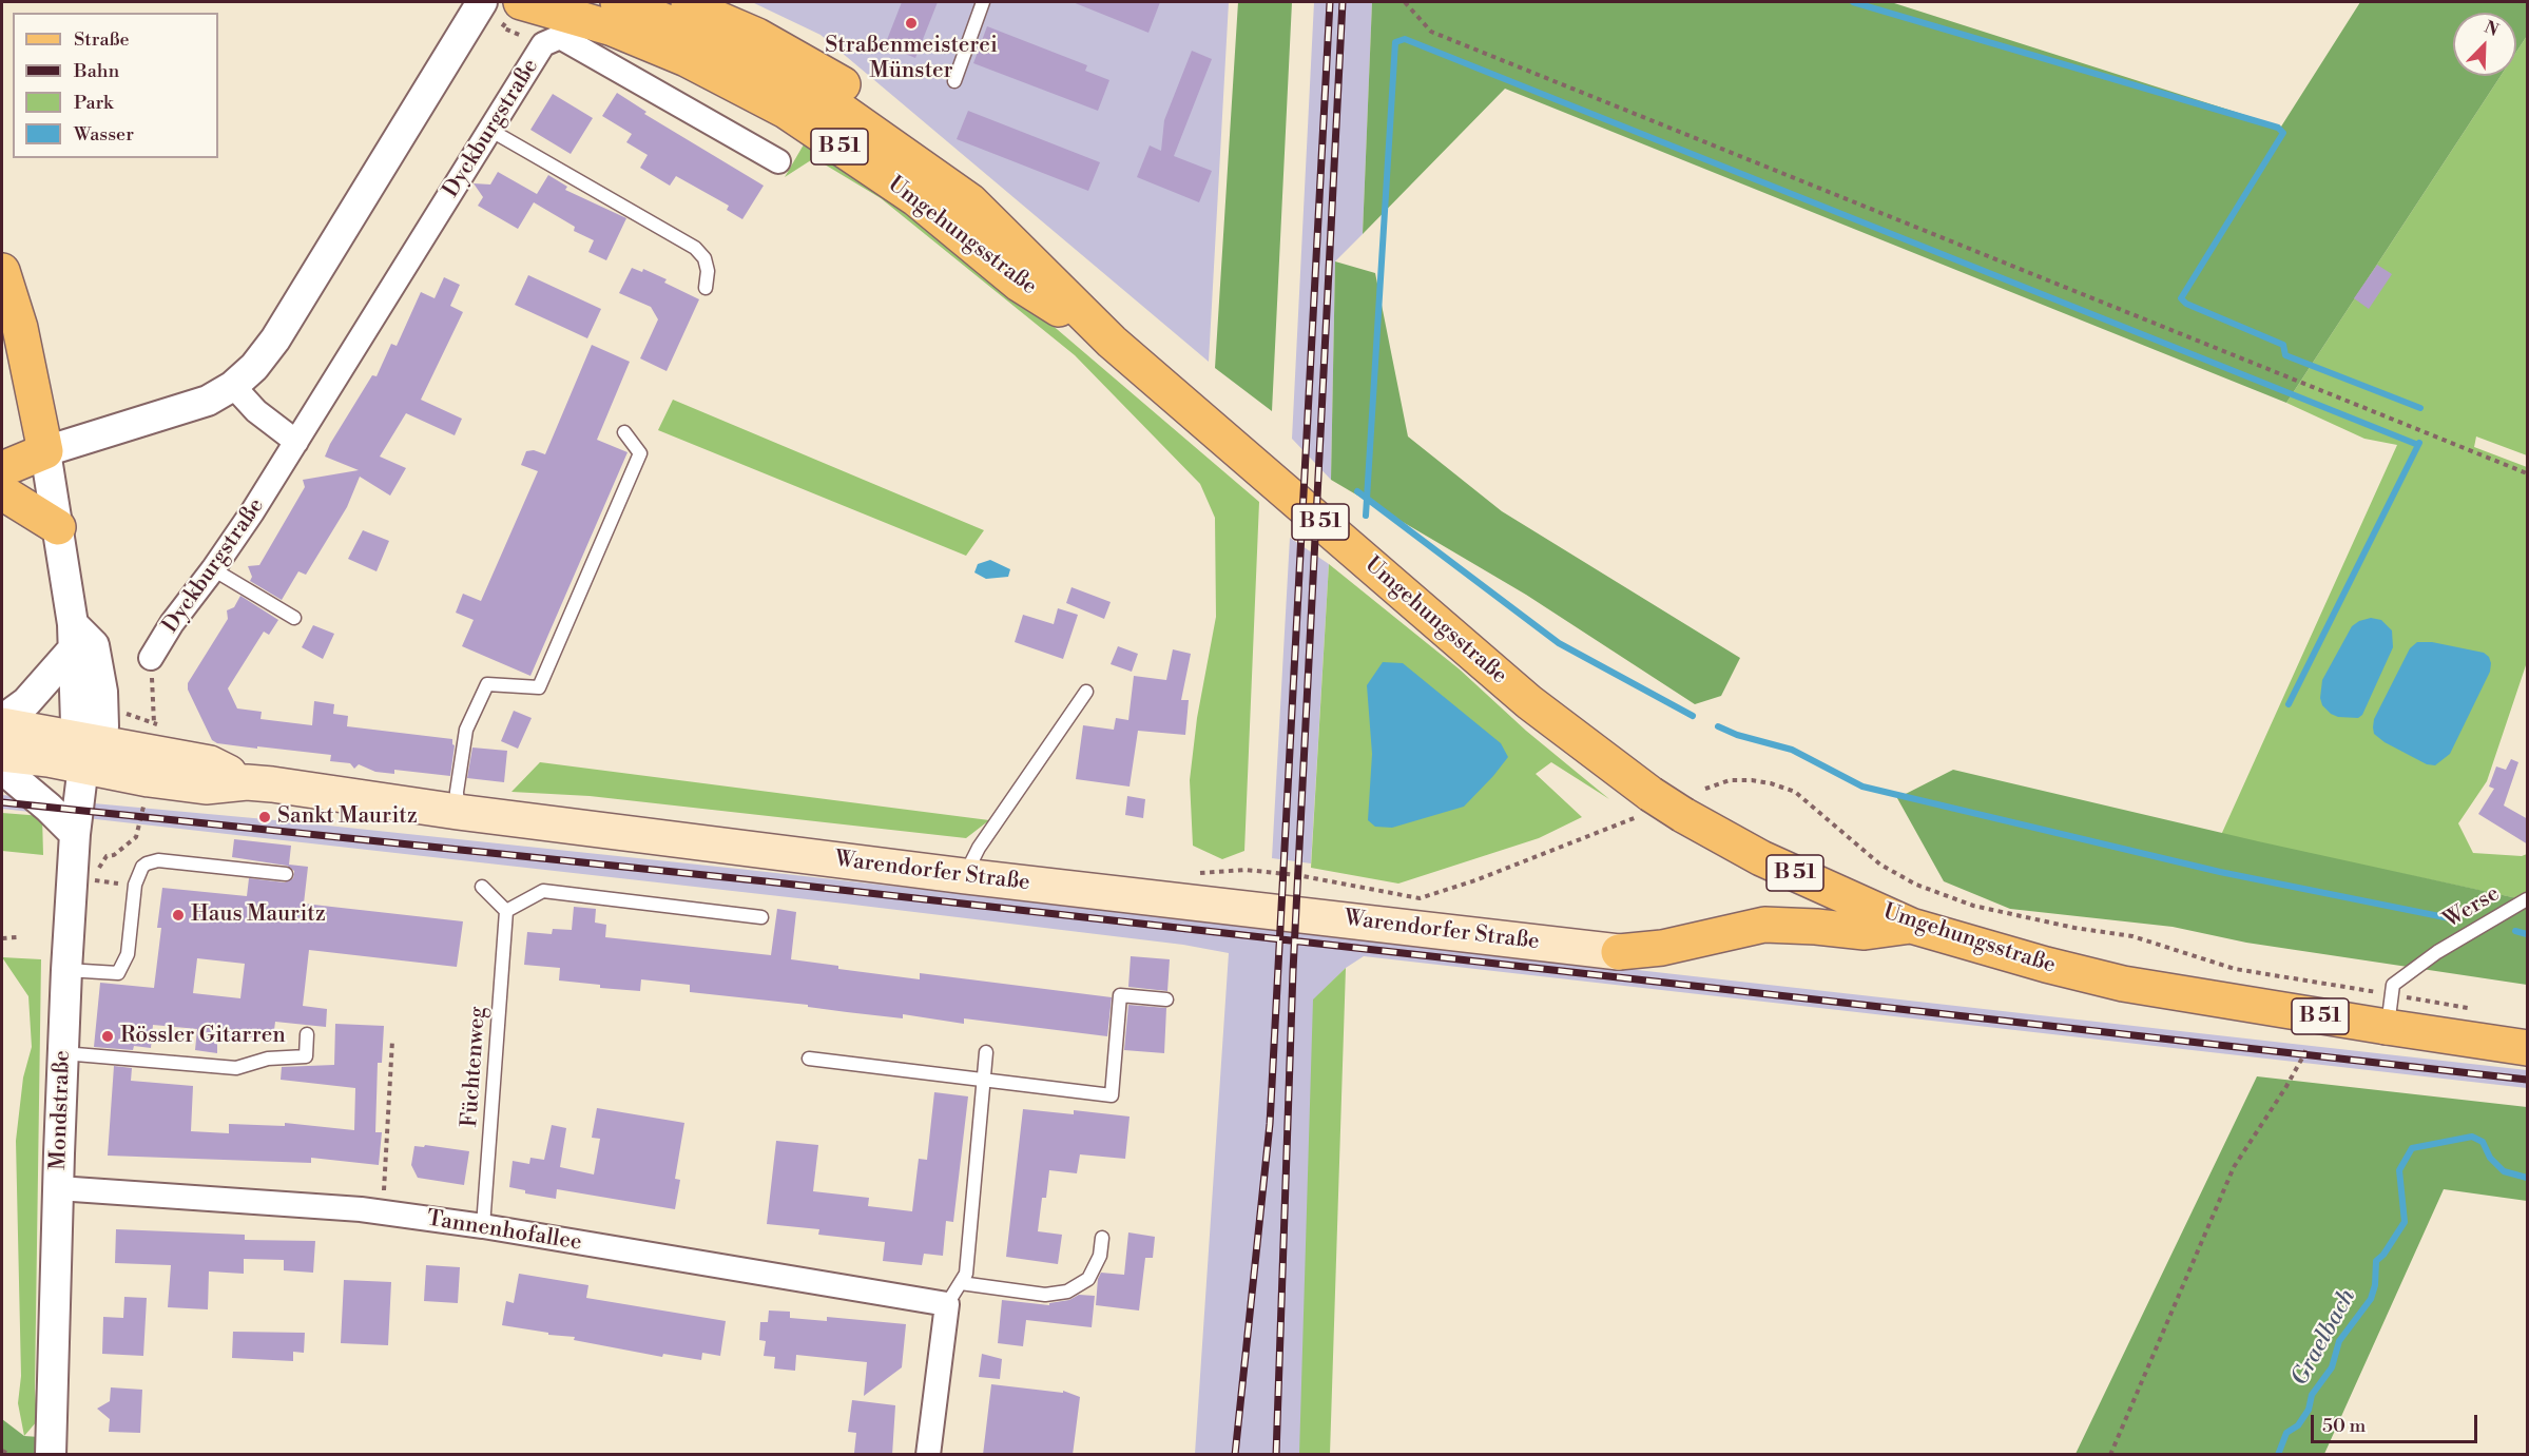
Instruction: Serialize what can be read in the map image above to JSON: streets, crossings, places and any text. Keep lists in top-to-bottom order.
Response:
{
  "streets": {
    "main road": ["B 51", "Umgehungsstraße", "Warendorfer Straße"],
    "street": ["Dyckburgstraße", "Mondstraße", "Tannenhofallee"],
    "lane": ["Werse", "Füchtenweg"]
  },
  "crossings": [
    ["B 51", "Umgehungsstraße"],
    ["B 51", "Werse"],
    ["Umgehungsstraße", "Warendorfer Straße"],
    ["Umgehungsstraße", "Werse"],
    ["Warendorfer Straße", "Mondstraße"],
    ["Füchtenweg", "Tannenhofallee"],
    ["Mondstraße", "Tannenhofallee"]
  ],
  "water": ["Graelbach"],
  "places": [
    "Straßenmeisterei Münster",
    "Sankt Mauritz",
    "Haus Mauritz",
    "Rössler Gitarren"
  ],
  "legend": [
    "Straße",
    "Bahn",
    "Park",
    "Wasser"
  ],
  "scale_bar": "50 m",
  "north": "top right"
}
